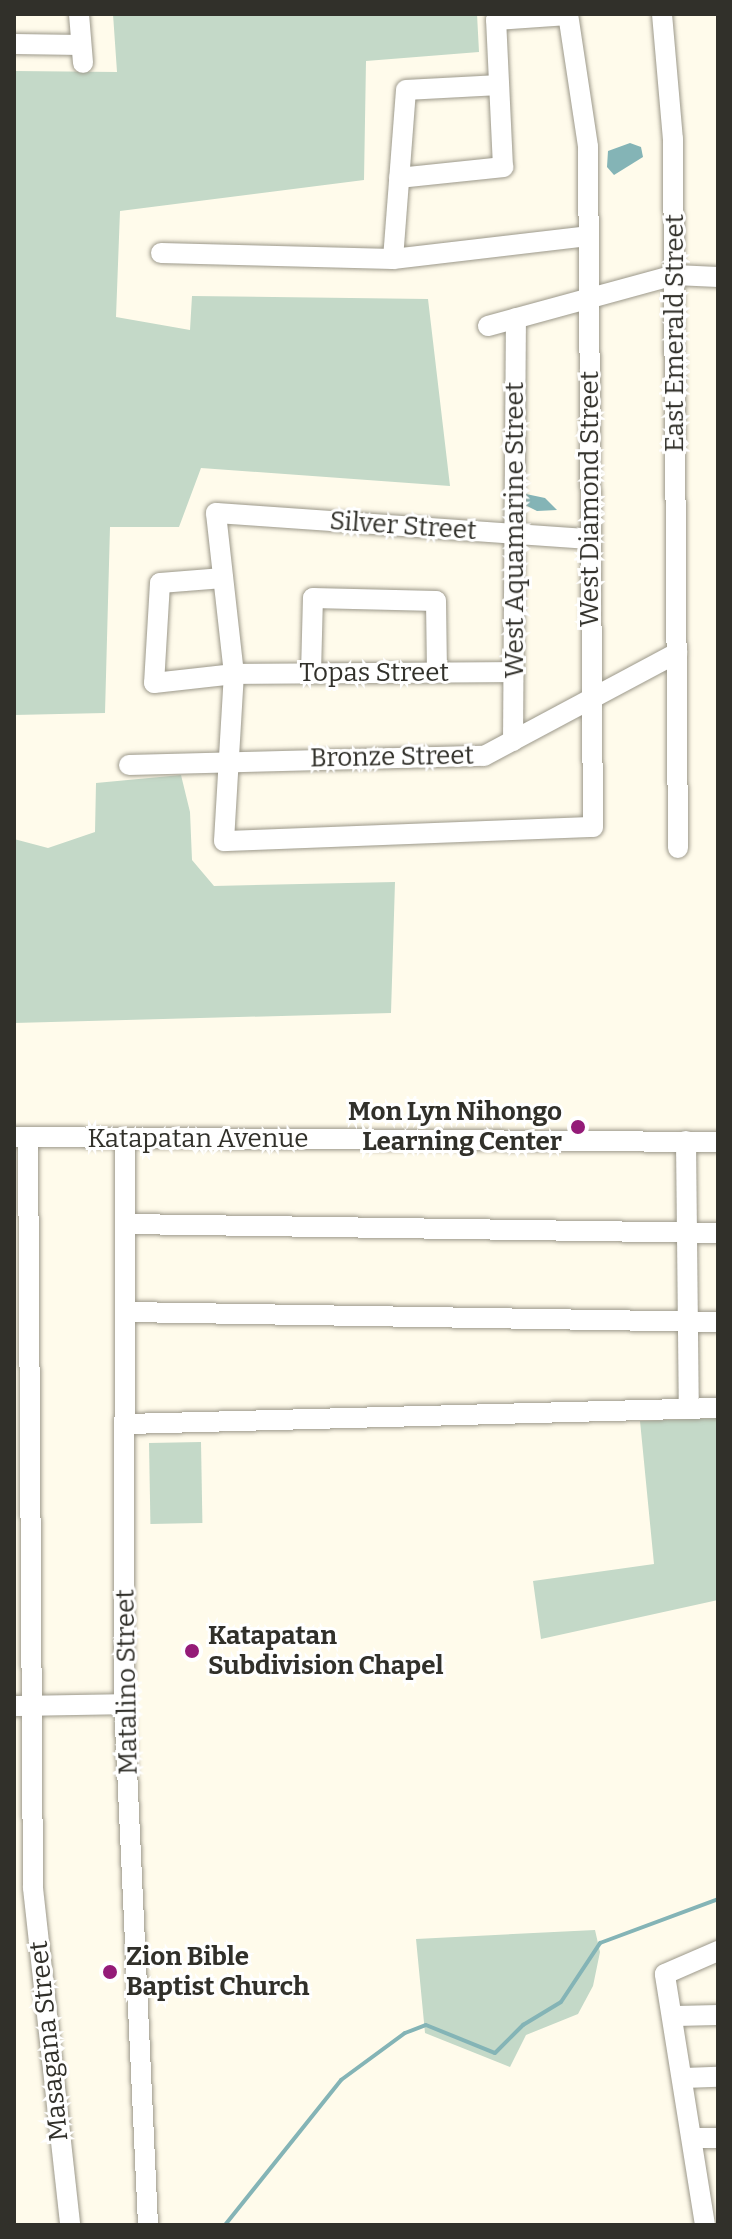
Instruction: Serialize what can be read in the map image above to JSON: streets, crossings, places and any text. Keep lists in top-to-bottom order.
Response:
{
  "streets": {
    "street": [
      "East Emerald Street",
      "West Diamond Street",
      "Silver Street",
      "West Aquamarine Street",
      "Topas Street",
      "Bronze Street",
      "Katapatan Avenue",
      "Matalino Street",
      "Masagana Street"
    ]
  },
  "crossings": [
    ["East Emerald Street", "Bronze Street"],
    ["West Diamond Street", "Silver Street"],
    ["West Diamond Street", "Bronze Street"],
    ["Silver Street", "West Aquamarine Street"],
    ["Silver Street", "Topas Street"],
    ["West Aquamarine Street", "Topas Street"],
    ["West Aquamarine Street", "Bronze Street"],
    ["Katapatan Avenue", "Matalino Street"],
    ["Katapatan Avenue", "Masagana Street"]
  ],
  "places": ["Mon Lyn Nihongo Learning Center", "Katapatan Subdivision Chapel", "Zion Bible Baptist Church"]
}
